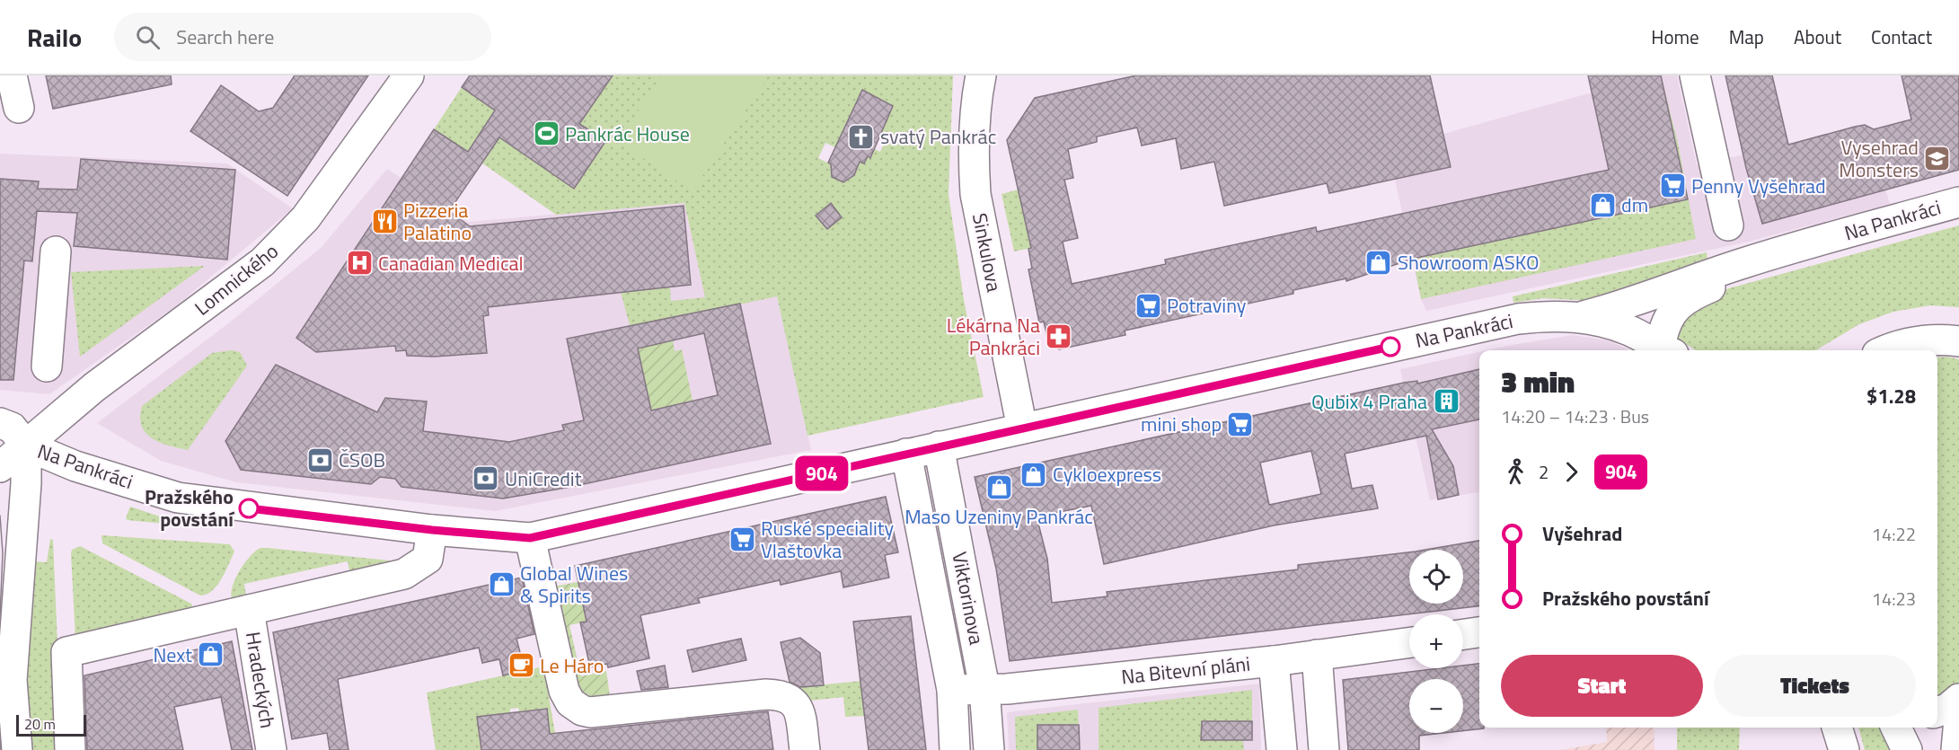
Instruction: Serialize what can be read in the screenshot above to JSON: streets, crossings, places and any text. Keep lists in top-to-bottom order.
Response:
{
  "streets": {
    "street": [
      "Na Pankráci",
      "Sinkulova",
      "Lomnického",
      "Viktorinova",
      "Na Bitevní pláni",
      "Hradeckých"
    ]
  },
  "crossings": [
    ["Na Pankráci", "Sinkulova"],
    ["Na Pankráci", "Lomnického"],
    ["Na Pankráci", "Viktorinova"],
    ["Viktorinova", "Na Bitevní pláni"]
  ],
  "places": {
    "sports": ["Pankrác House"],
    "church": ["svatý Pankrác"],
    "school or university": ["Vysehrad Monsters"],
    "supermarket": [
      "Penny Vyšehrad",
      "Potraviny",
      "mini shop",
      "Ruské speciality Vlaštovka"
    ],
    "shop": [
      "dm",
      "Showroom ASKO",
      "Cykloexpress",
      "Maso Uzeniny Pankrác",
      "Global Wines & Spirits",
      "Next"
    ],
    "restaurant": ["Pizzeria Palatino"],
    "hospital": ["Canadian Medical"],
    "pharmacy": ["Lékárna Na Pankráci"],
    "building": ["Qubix 4 Praha"],
    "bank": ["ČSOB", "UniCredit"],
    "other": ["Pražského povstání"],
    "cafe": ["Le Háro"]
  },
  "lines": ["bus line 904"],
  "scale_bar": "20 m",
  "page": {
    "header": "Railo",
    "search": "Search here",
    "nav": [
      "Home",
      "Map",
      "About",
      "Contact"
    ],
    "on_map": "904",
    "heading": ["3 min", "14:20 – 14:23 · Bus", "$1.28"],
    "legs": ["2", "904"],
    "list": [
      {
        "name": "Vyšehrad",
        "value": "14:22"
      },
      {
        "name": "Pražského povstání",
        "value": "14:23"
      }
    ],
    "map_buttons": ["+", "−"],
    "buttons": ["Start", "Tickets"],
    "scale": "20 m"
  }
}
